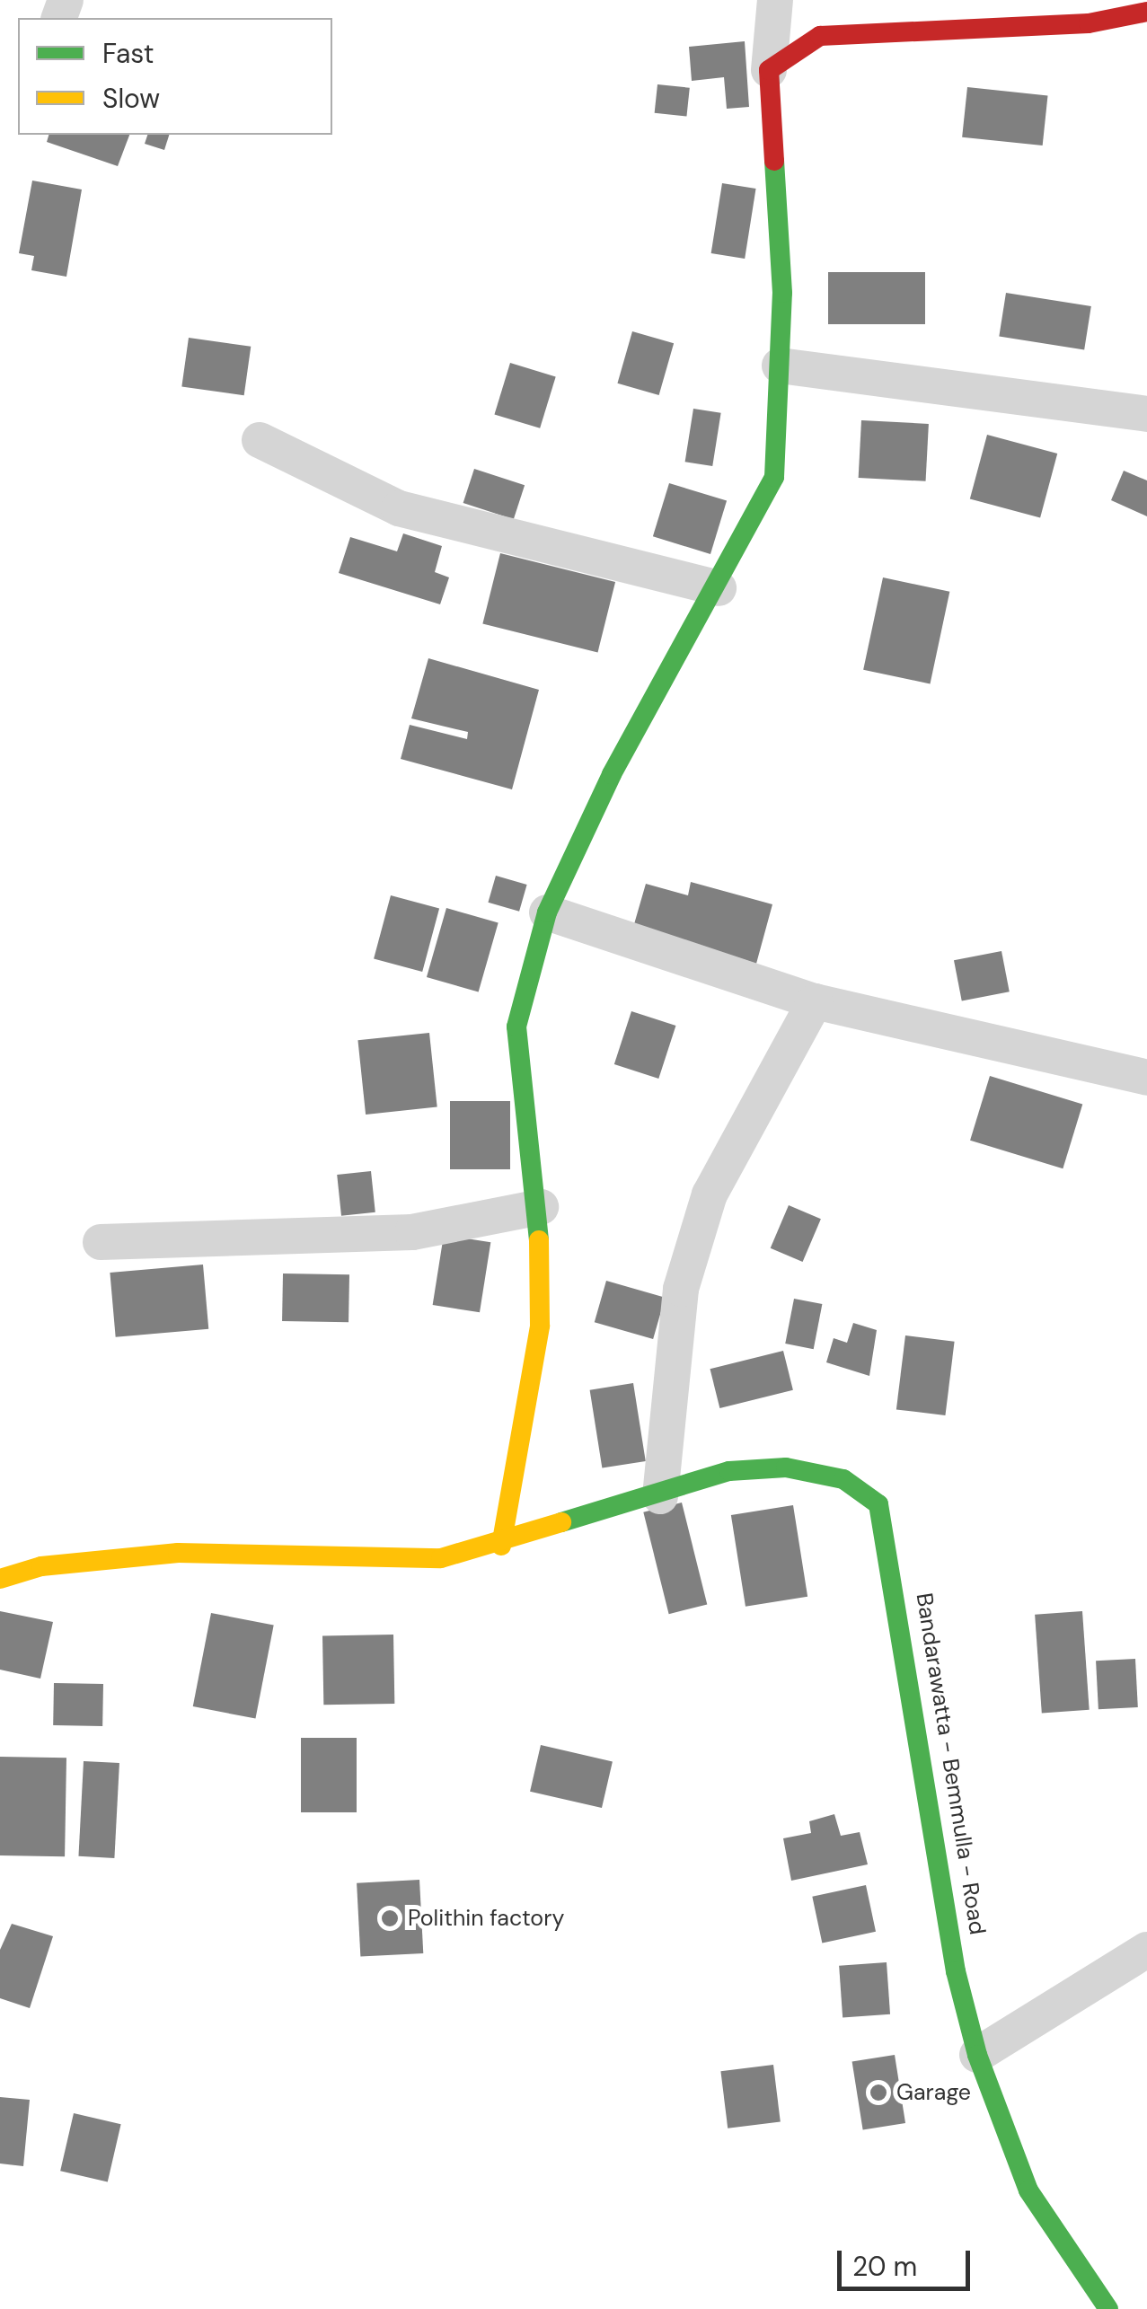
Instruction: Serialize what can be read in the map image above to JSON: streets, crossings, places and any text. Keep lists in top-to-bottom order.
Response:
{
  "streets": {
    "street": ["Bandarawatta - Bemmulla - Road"]
  },
  "places": ["Polithin factory", "Garage"],
  "legend": ["Fast", "Slow"],
  "scale_bar": "20 m"
}
